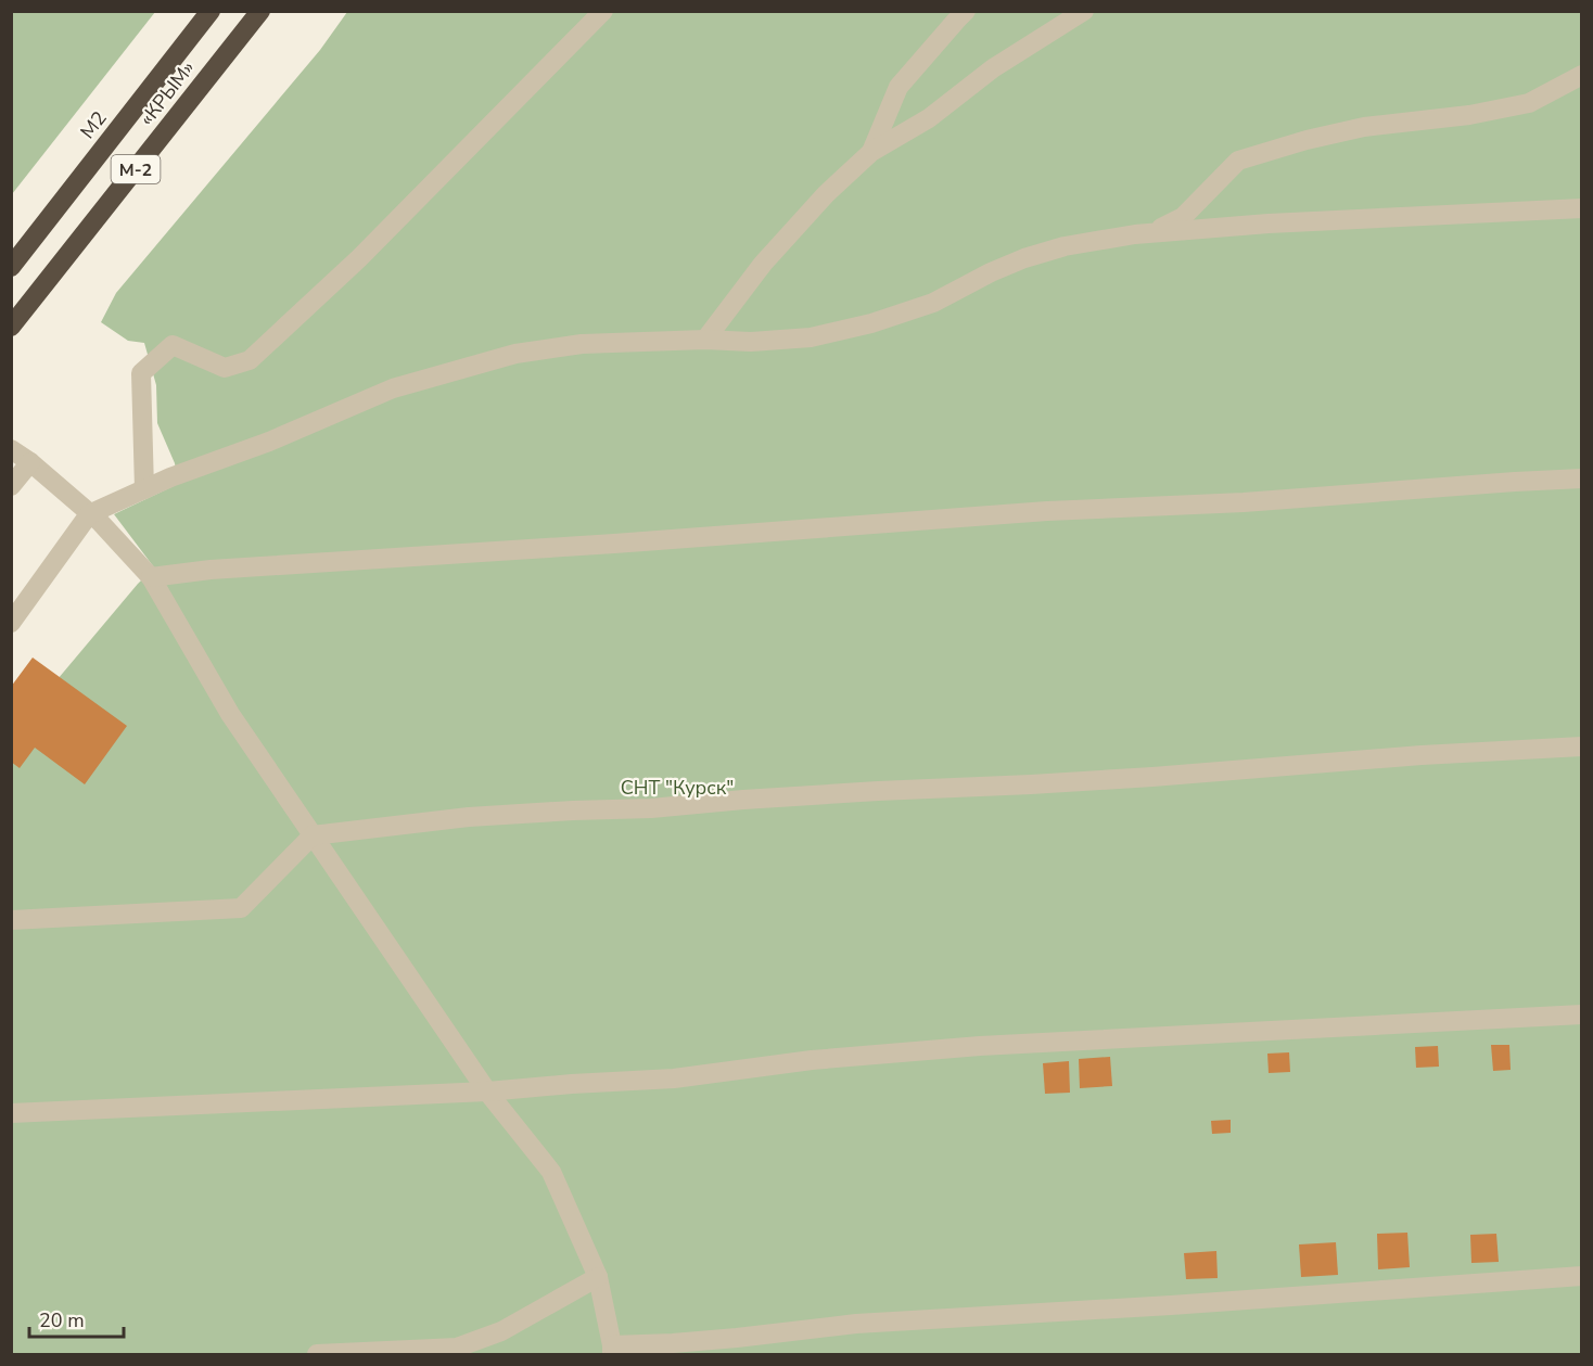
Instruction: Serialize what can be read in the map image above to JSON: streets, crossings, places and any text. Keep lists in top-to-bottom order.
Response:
{
  "streets": {
    "highway": ["«КРЫМ»", "М2", "М-2"]
  },
  "parks": ["СНТ \"Курск\""],
  "scale_bar": "20 m"
}
